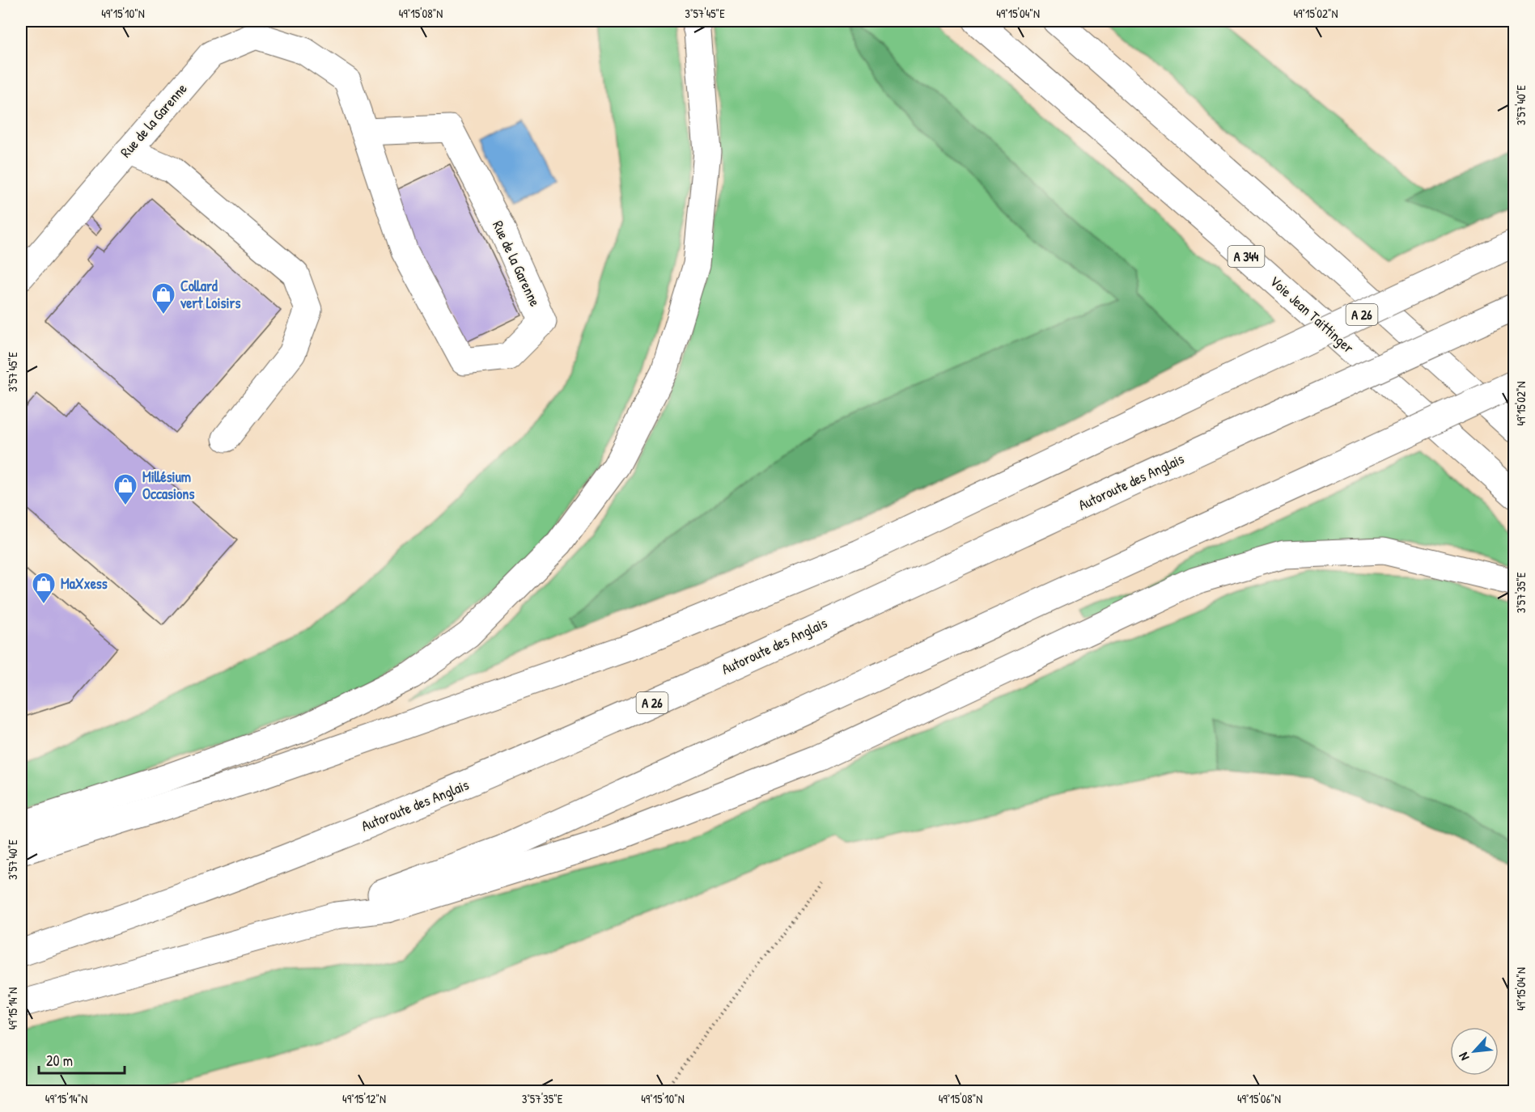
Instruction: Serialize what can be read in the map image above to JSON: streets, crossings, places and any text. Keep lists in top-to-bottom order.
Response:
{
  "streets": {
    "main road": [
      "Rue de la Garenne",
      "A 344",
      "Voie Jean Taittinger",
      "A 26",
      "Autoroute des Anglais"
    ]
  },
  "places": {
    "shop": ["Collard vert Loisirs", "Millésium Occasions", "MaXxess"]
  },
  "scale_bar": "20 m",
  "north": "bottom left",
  "coordinates": [
    "49°15'10\"N",
    "49°15'08\"N",
    "3°57'45\"E",
    "49°15'04\"N",
    "49°15'02\"N",
    "3°57'40\"E",
    "3°57'35\"E",
    "49°15'14\"N",
    "49°15'12\"N",
    "49°15'06\"N"
  ]
}
